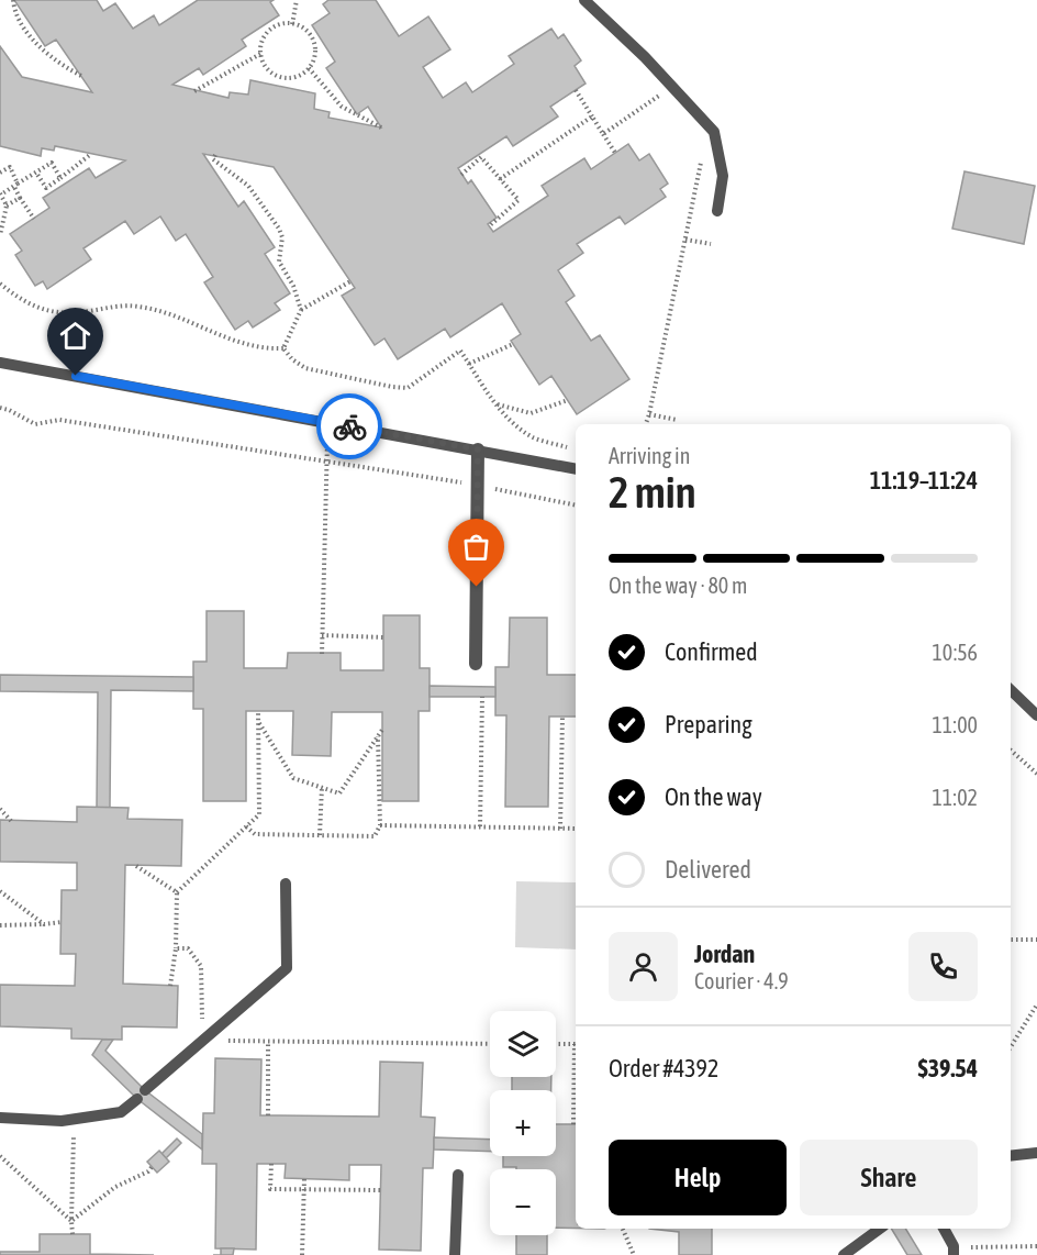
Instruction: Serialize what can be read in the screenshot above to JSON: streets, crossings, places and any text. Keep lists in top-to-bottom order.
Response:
{
  "page": {
    "heading": ["2 min", "Arriving in", "11:19–11:24"],
    "panel": [
      "Jordan",
      "Courier · 4.9",
      "Order #4392",
      "$39.54"
    ],
    "bar": "On the way · 80 m",
    "list": [
      ["Confirmed", "10:56"],
      ["Preparing", "11:00"],
      ["On the way", "11:02"],
      "Delivered"
    ],
    "map_buttons": ["+", "−"],
    "buttons": ["Help", "Share"]
  }
}
